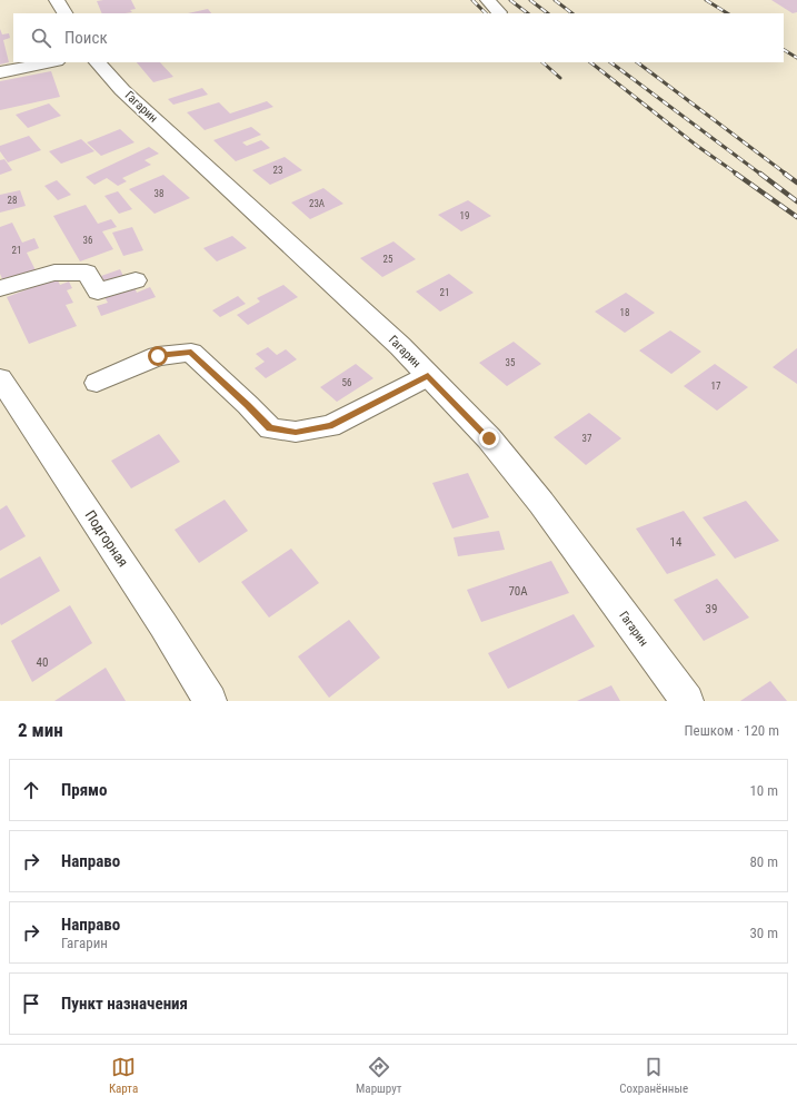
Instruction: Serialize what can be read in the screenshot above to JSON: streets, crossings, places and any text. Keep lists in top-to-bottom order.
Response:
{
  "streets": {
    "main road": ["Гагарин", "Подгорная"]
  },
  "house_numbers": [
    "23",
    "38",
    "28",
    "23А",
    "19",
    "36",
    "21",
    "25",
    "21",
    "18",
    "35",
    "56",
    "17",
    "37",
    "14",
    "70А",
    "39",
    "40"
  ],
  "page": {
    "search": "Поиск",
    "heading": ["2 мин", "Пешком · 120 m"],
    "list": [
      ["Прямо", "10 m"],
      ["Направо", "80 m"],
      ["Направо", "Гагарин", "30 m"],
      "Пункт назначения"
    ],
    "nav": ["Карта", "Маршрут", "Сохранённые"]
  }
}
